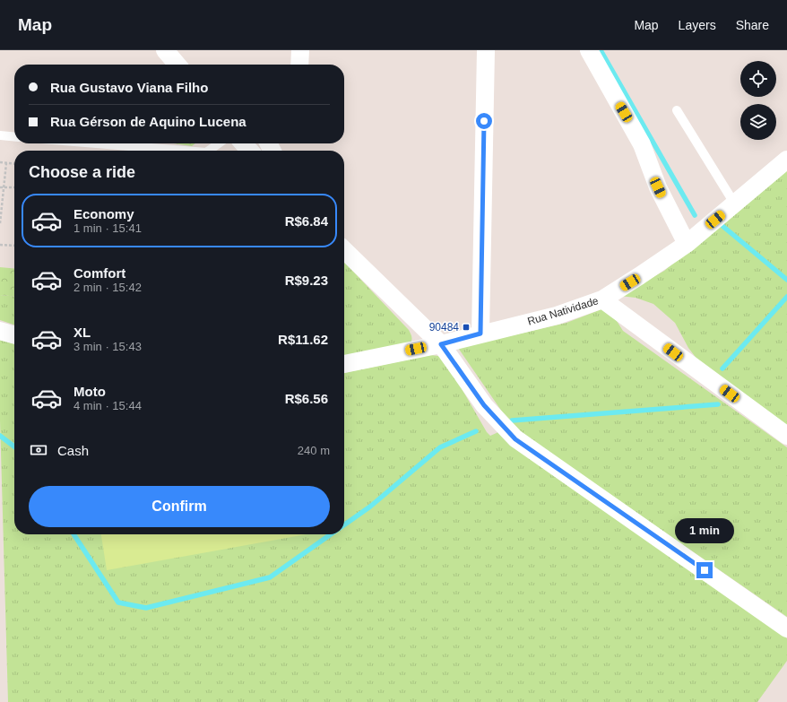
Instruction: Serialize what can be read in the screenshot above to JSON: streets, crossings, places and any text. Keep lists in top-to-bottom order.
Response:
{
  "streets": {
    "street": ["Rua Natividade"]
  },
  "places": {
    "transit": ["90484"]
  },
  "page": {
    "header": "Map",
    "nav": ["Map", "Layers", "Share"],
    "banner": ["Rua Gustavo Viana Filho", "Rua Gérson de Aquino Lucena"],
    "heading": "Choose a ride",
    "list": [
      {
        "name": "Economy",
        "note": "1 min · 15:41",
        "value": "R$6.84"
      },
      {
        "name": "Comfort",
        "note": "2 min · 15:42",
        "value": "R$9.23"
      },
      {
        "name": "XL",
        "note": "3 min · 15:43",
        "value": "R$11.62"
      },
      {
        "name": "Moto",
        "note": "4 min · 15:44",
        "value": "R$6.56"
      }
    ],
    "pay": ["Cash", "240 m"],
    "buttons": "Confirm",
    "bubble": "1 min"
  }
}
